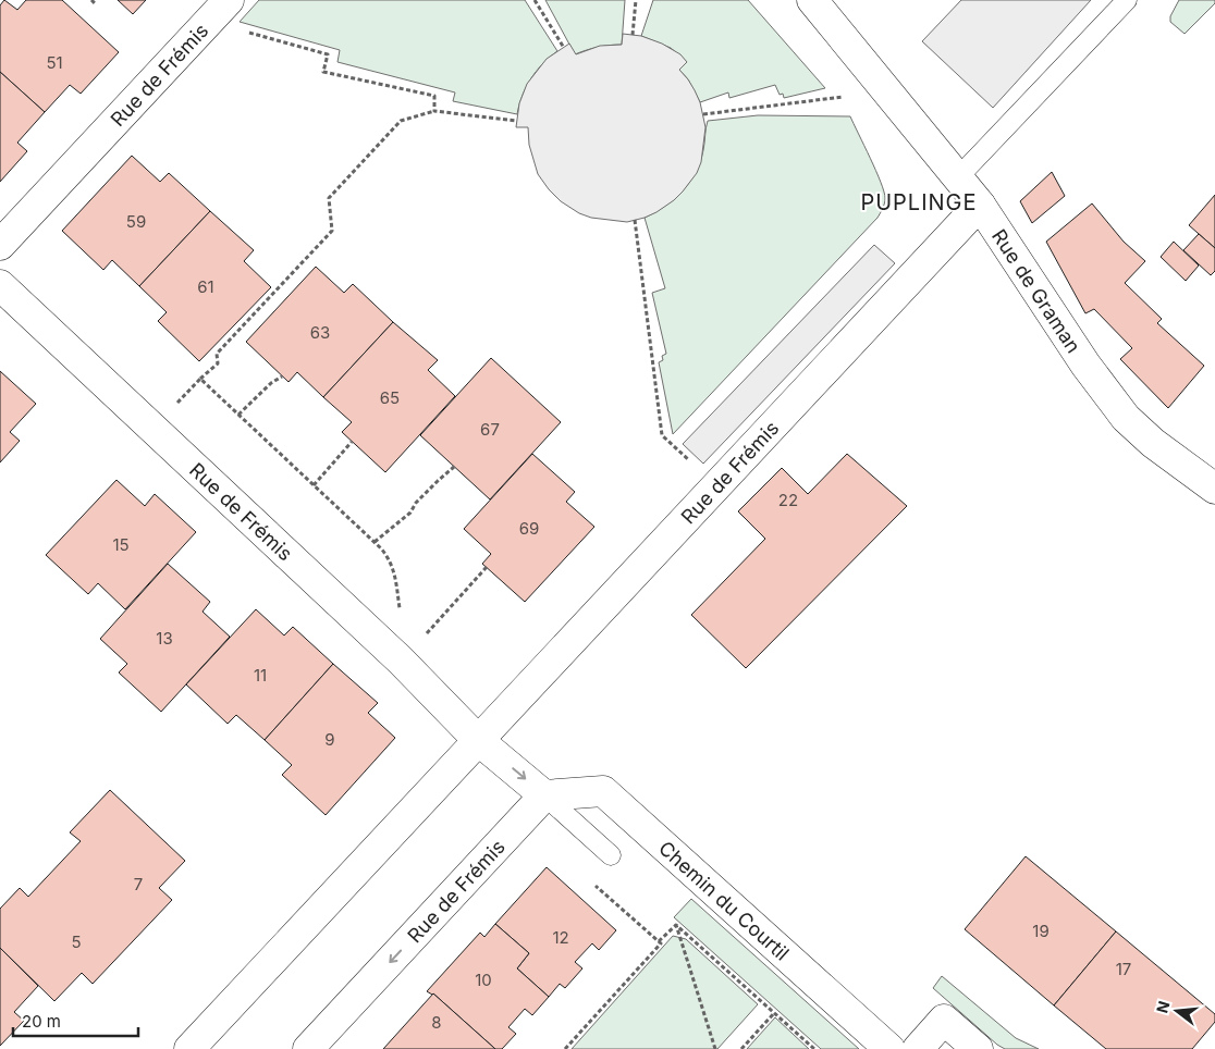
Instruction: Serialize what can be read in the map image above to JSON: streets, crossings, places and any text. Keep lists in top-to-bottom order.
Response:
{
  "streets": {
    "street": ["Rue de Frémis", "Rue de Graman", "Chemin du Courtil"]
  },
  "crossings": [
    ["Rue de Frémis", "Rue de Graman"],
    ["Rue de Frémis", "Chemin du Courtil"]
  ],
  "districts": ["PUPLINGE"],
  "house_numbers": [
    "51",
    "59",
    "61",
    "63",
    "65",
    "67",
    "22",
    "69",
    "15",
    "13",
    "11",
    "9",
    "7",
    "19",
    "12",
    "5",
    "17",
    "10",
    "8"
  ],
  "scale_bar": "20 m",
  "north": "left"
}
